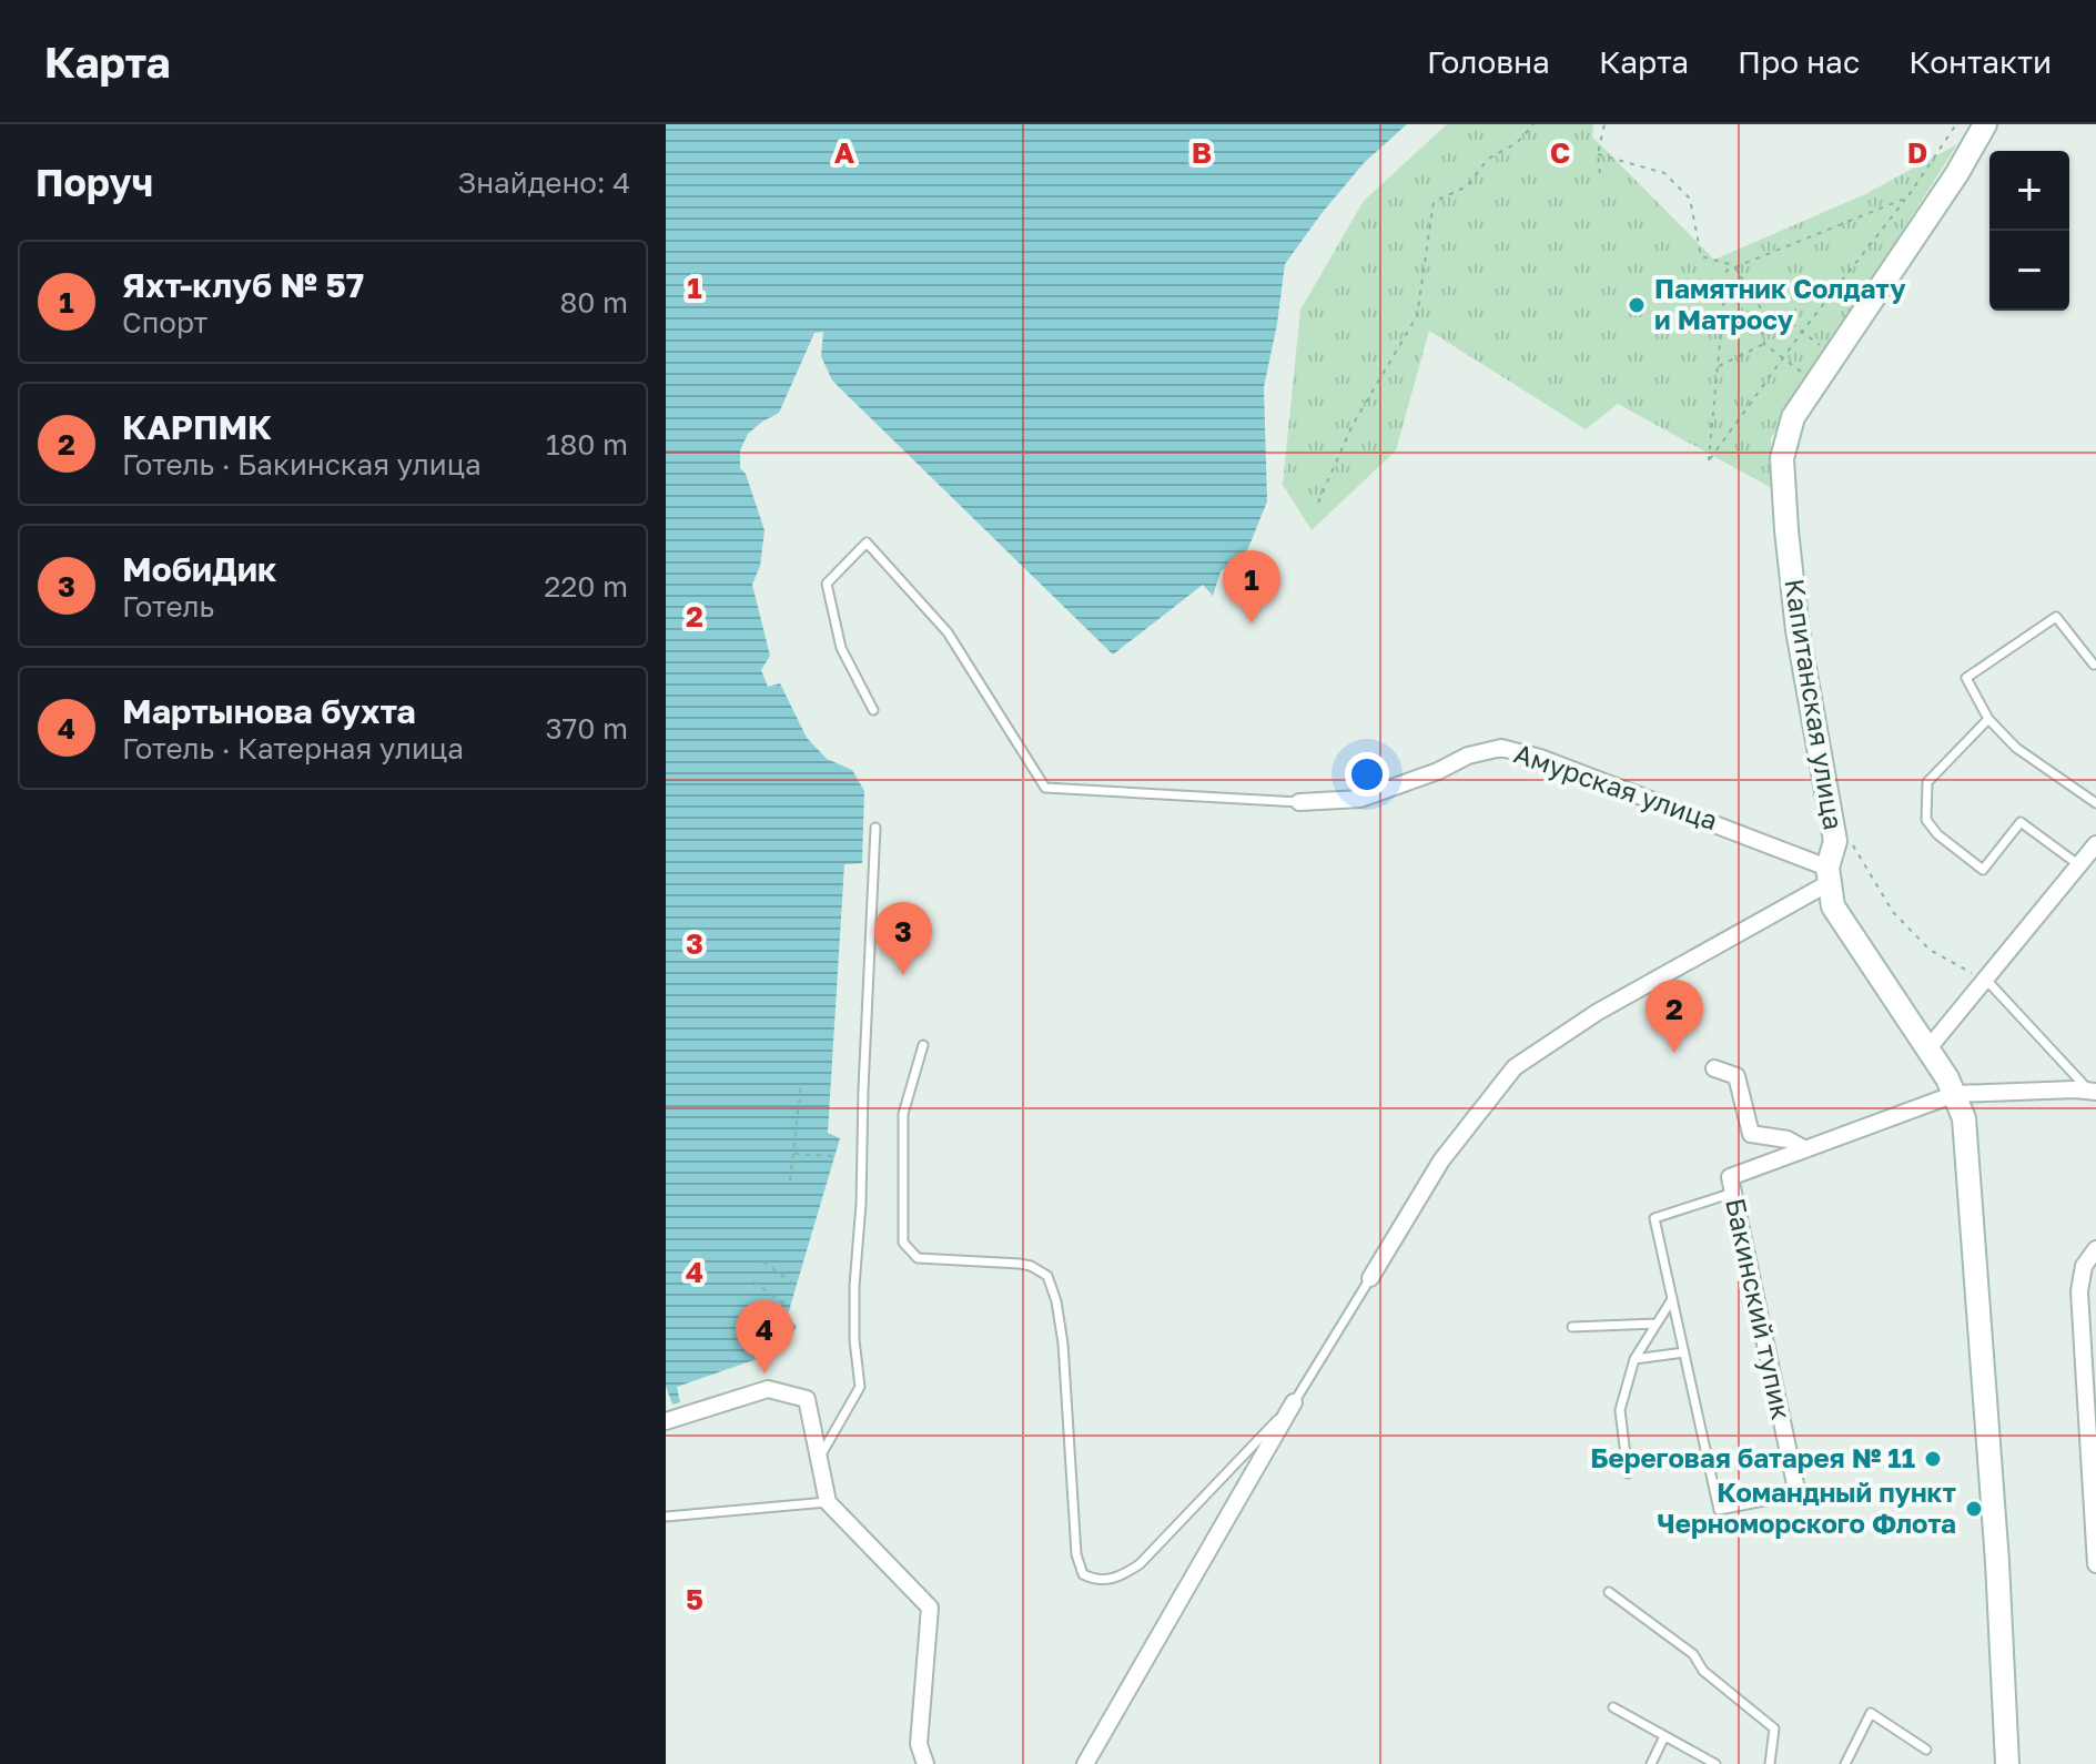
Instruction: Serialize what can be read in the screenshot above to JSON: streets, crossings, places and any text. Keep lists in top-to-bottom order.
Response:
{
  "streets": {
    "main road": ["Капитанская улица"],
    "street": ["Амурская улица", "Бакинский тупик"]
  },
  "crossings": [
    ["Капитанская улица", "Амурская улица"]
  ],
  "places": ["Памятник Солдату и Матросу", "Береговая батарея № 11", "Командный пункт Черноморского Флота"],
  "page": {
    "header": "Карта",
    "nav": [
      "Головна",
      "Карта",
      "Про нас",
      "Контакти"
    ],
    "heading": ["Поруч", "Знайдено: 4"],
    "map_buttons": ["+", "−"],
    "list": [
      {
        "mark": "1",
        "name": "Яхт-клуб № 57",
        "note": "Спорт",
        "value": "80 m"
      },
      {
        "mark": "2",
        "name": "КАРПМК",
        "note": "Готель · Бакинская улица",
        "value": "180 m"
      },
      {
        "mark": "3",
        "name": "МобиДик",
        "note": "Готель",
        "value": "220 m"
      },
      {
        "mark": "4",
        "name": "Мартынова бухта",
        "note": "Готель · Катерная улица",
        "value": "370 m"
      }
    ],
    "pins": [
      "1",
      "3",
      "2",
      "4"
    ]
  },
  "grid": {
    "columns": [
      "A",
      "B",
      "C",
      "D"
    ],
    "rows": [
      "1",
      "2",
      "3",
      "4",
      "5"
    ]
  }
}
